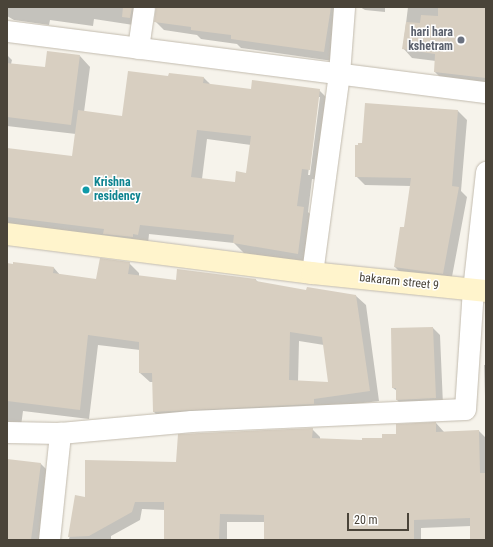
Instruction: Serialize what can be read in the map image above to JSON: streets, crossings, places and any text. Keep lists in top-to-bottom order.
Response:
{
  "streets": {
    "street": ["bakaram street 9"]
  },
  "places": ["hari hara kshetram", "Krishna residency"],
  "scale_bar": "20 m"
}
